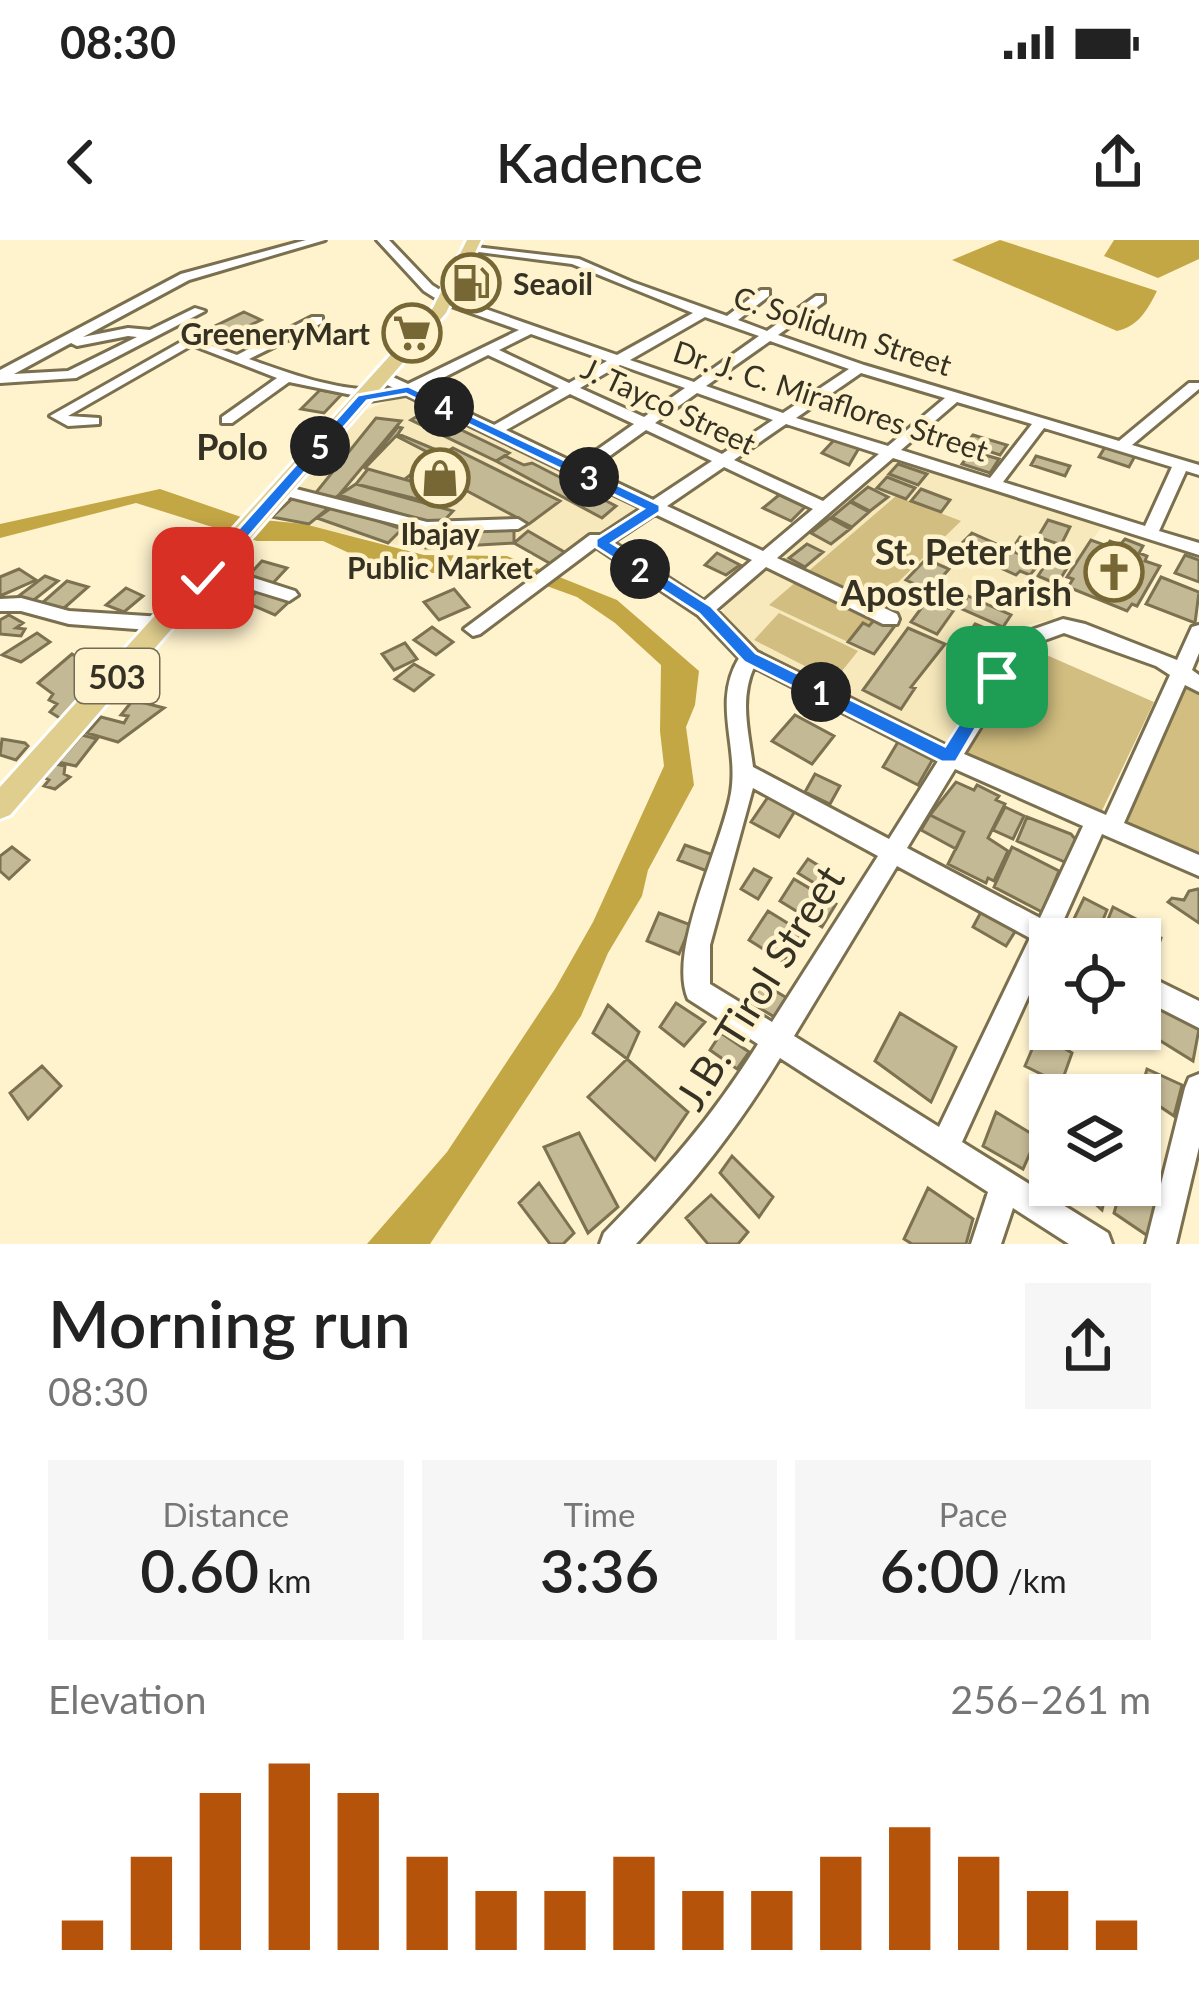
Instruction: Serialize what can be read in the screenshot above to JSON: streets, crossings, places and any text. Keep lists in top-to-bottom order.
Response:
{
  "streets": {
    "main road": ["503"],
    "street": [
      "C. Solidum Street",
      "Dr. J. C. Miraflores Street",
      "J. Tayco Street",
      "J.B. Tirol Street"
    ]
  },
  "crossings": [
    ["C. Solidum Street", "503"],
    ["Dr. J. C. Miraflores Street", "503"]
  ],
  "districts": ["Polo"],
  "places": {
    "fuel station": ["Seaoil"],
    "supermarket": ["GreeneryMart"],
    "shop": ["Ibajay Public Market"],
    "church": ["St. Peter the Apostle Parish"]
  },
  "page": {
    "status": "08:30",
    "header": "Kadence",
    "pins": [
      "4",
      "5",
      "3",
      "2",
      "1"
    ],
    "heading": ["Morning run", "08:30"],
    "stats": [
      ["Distance", "0.60 km"],
      ["Time", "3:36"],
      ["Pace", "6:00 /km"]
    ],
    "chart": ["Elevation", "256–261 m"]
  }
}
